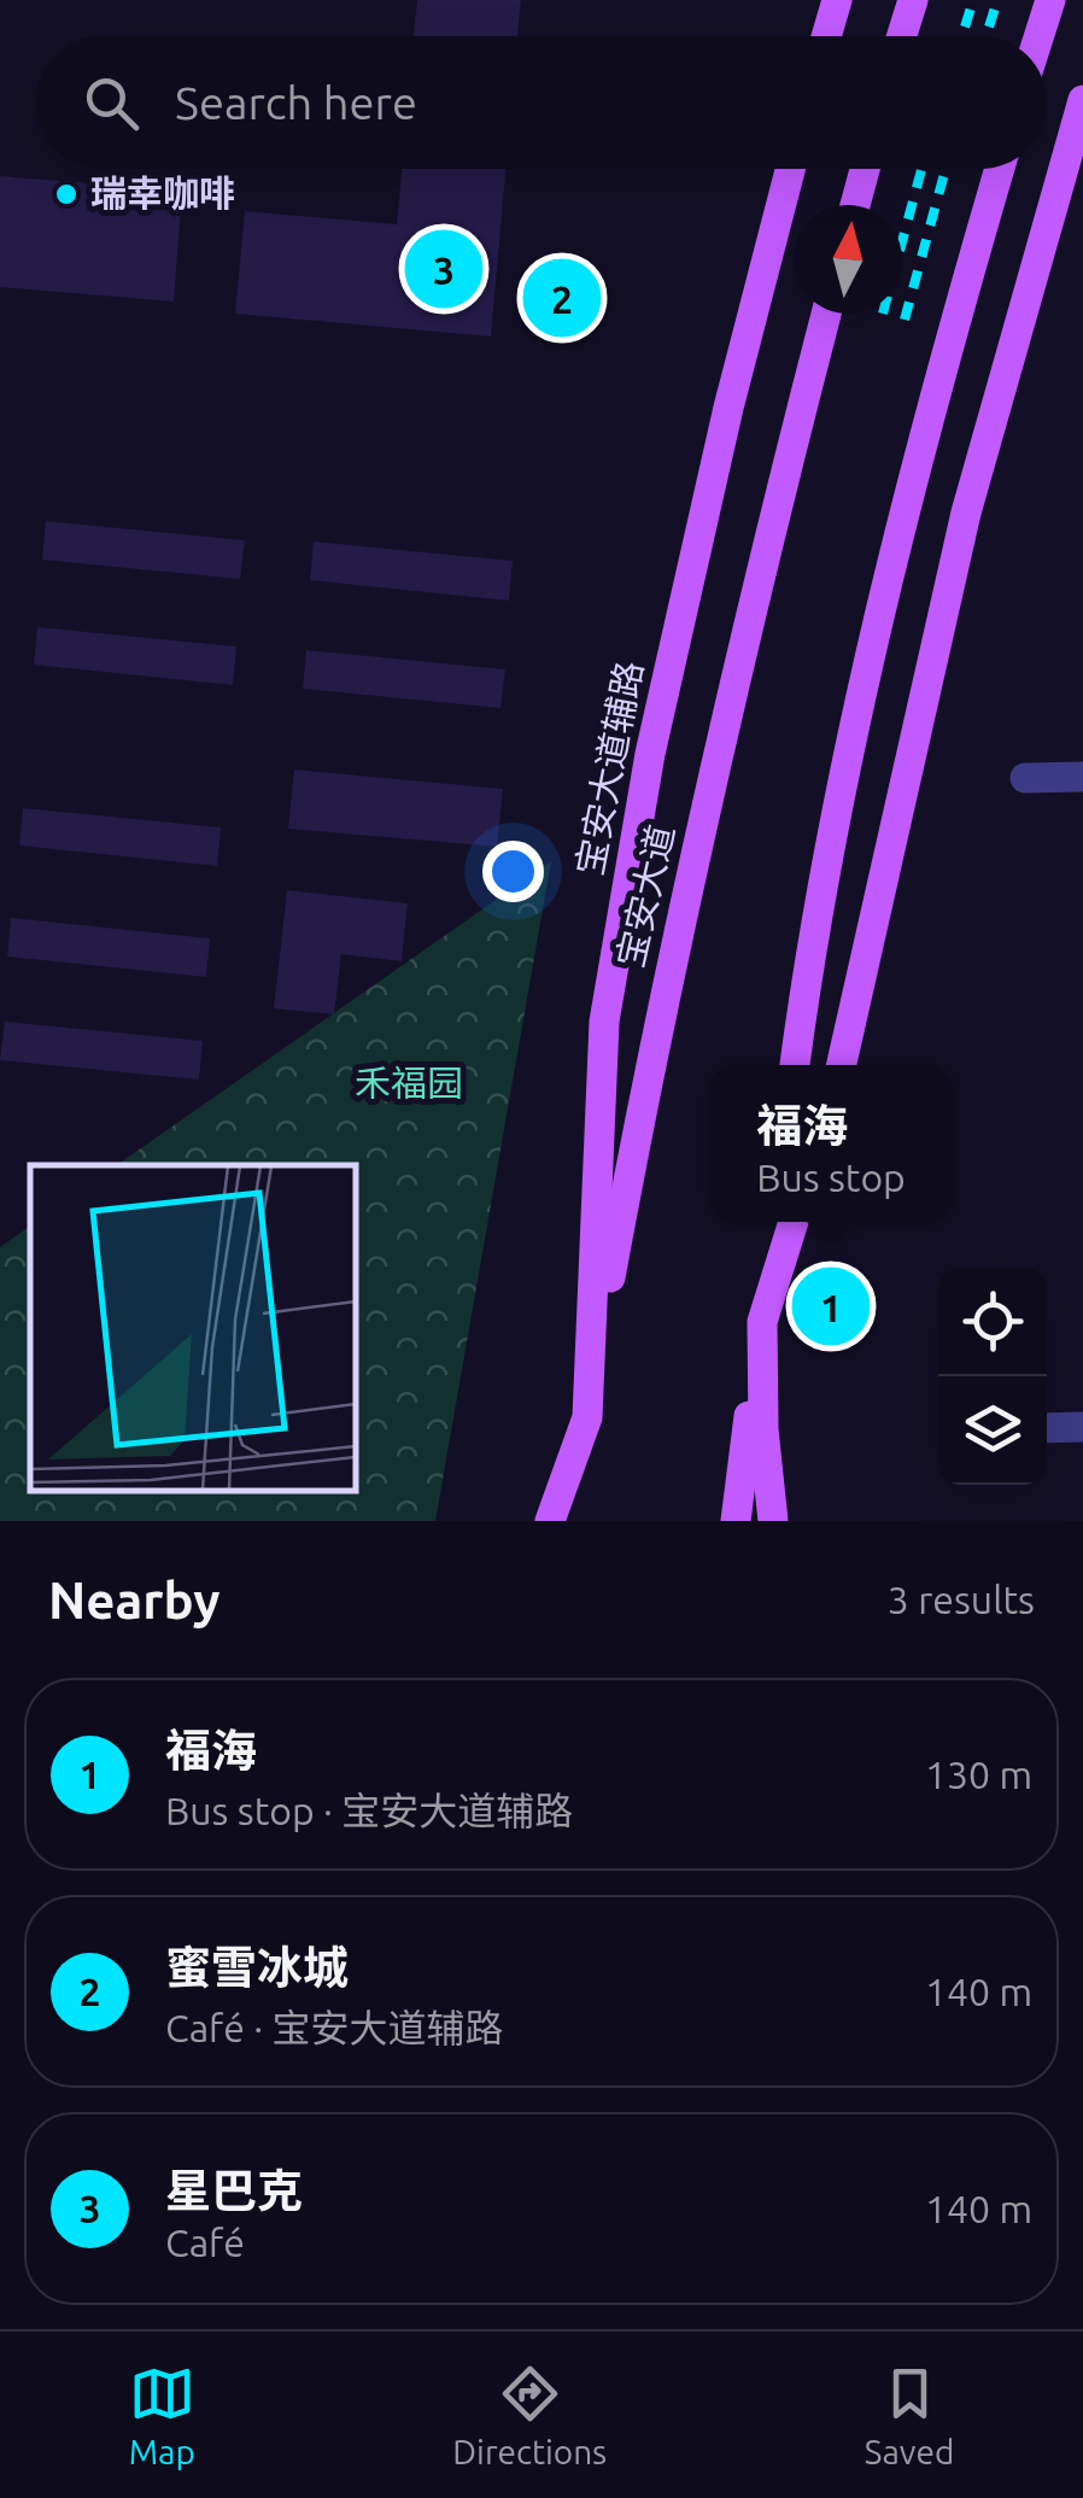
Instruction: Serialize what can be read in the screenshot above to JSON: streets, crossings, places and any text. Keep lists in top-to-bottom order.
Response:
{
  "streets": {
    "main road": ["宝安大道辅路", "宝安大道"]
  },
  "crossings": [
    ["宝安大道辅路", "宝安大道"]
  ],
  "parks": ["禾福园"],
  "places": ["瑞幸咖啡"],
  "north": "top",
  "page": {
    "search": "Search here",
    "pins": ["3", "2", "1"],
    "popup": ["福海", "Bus stop"],
    "heading": ["Nearby", "3 results"],
    "list": [
      {
        "mark": "1",
        "name": "福海",
        "note": "Bus stop · 宝安大道辅路",
        "value": "130 m"
      },
      {
        "mark": "2",
        "name": "蜜雪冰城",
        "note": "Café · 宝安大道辅路",
        "value": "140 m"
      },
      {
        "mark": "3",
        "name": "星巴克",
        "note": "Café",
        "value": "140 m"
      }
    ],
    "nav": ["Map", "Directions", "Saved"]
  }
}
